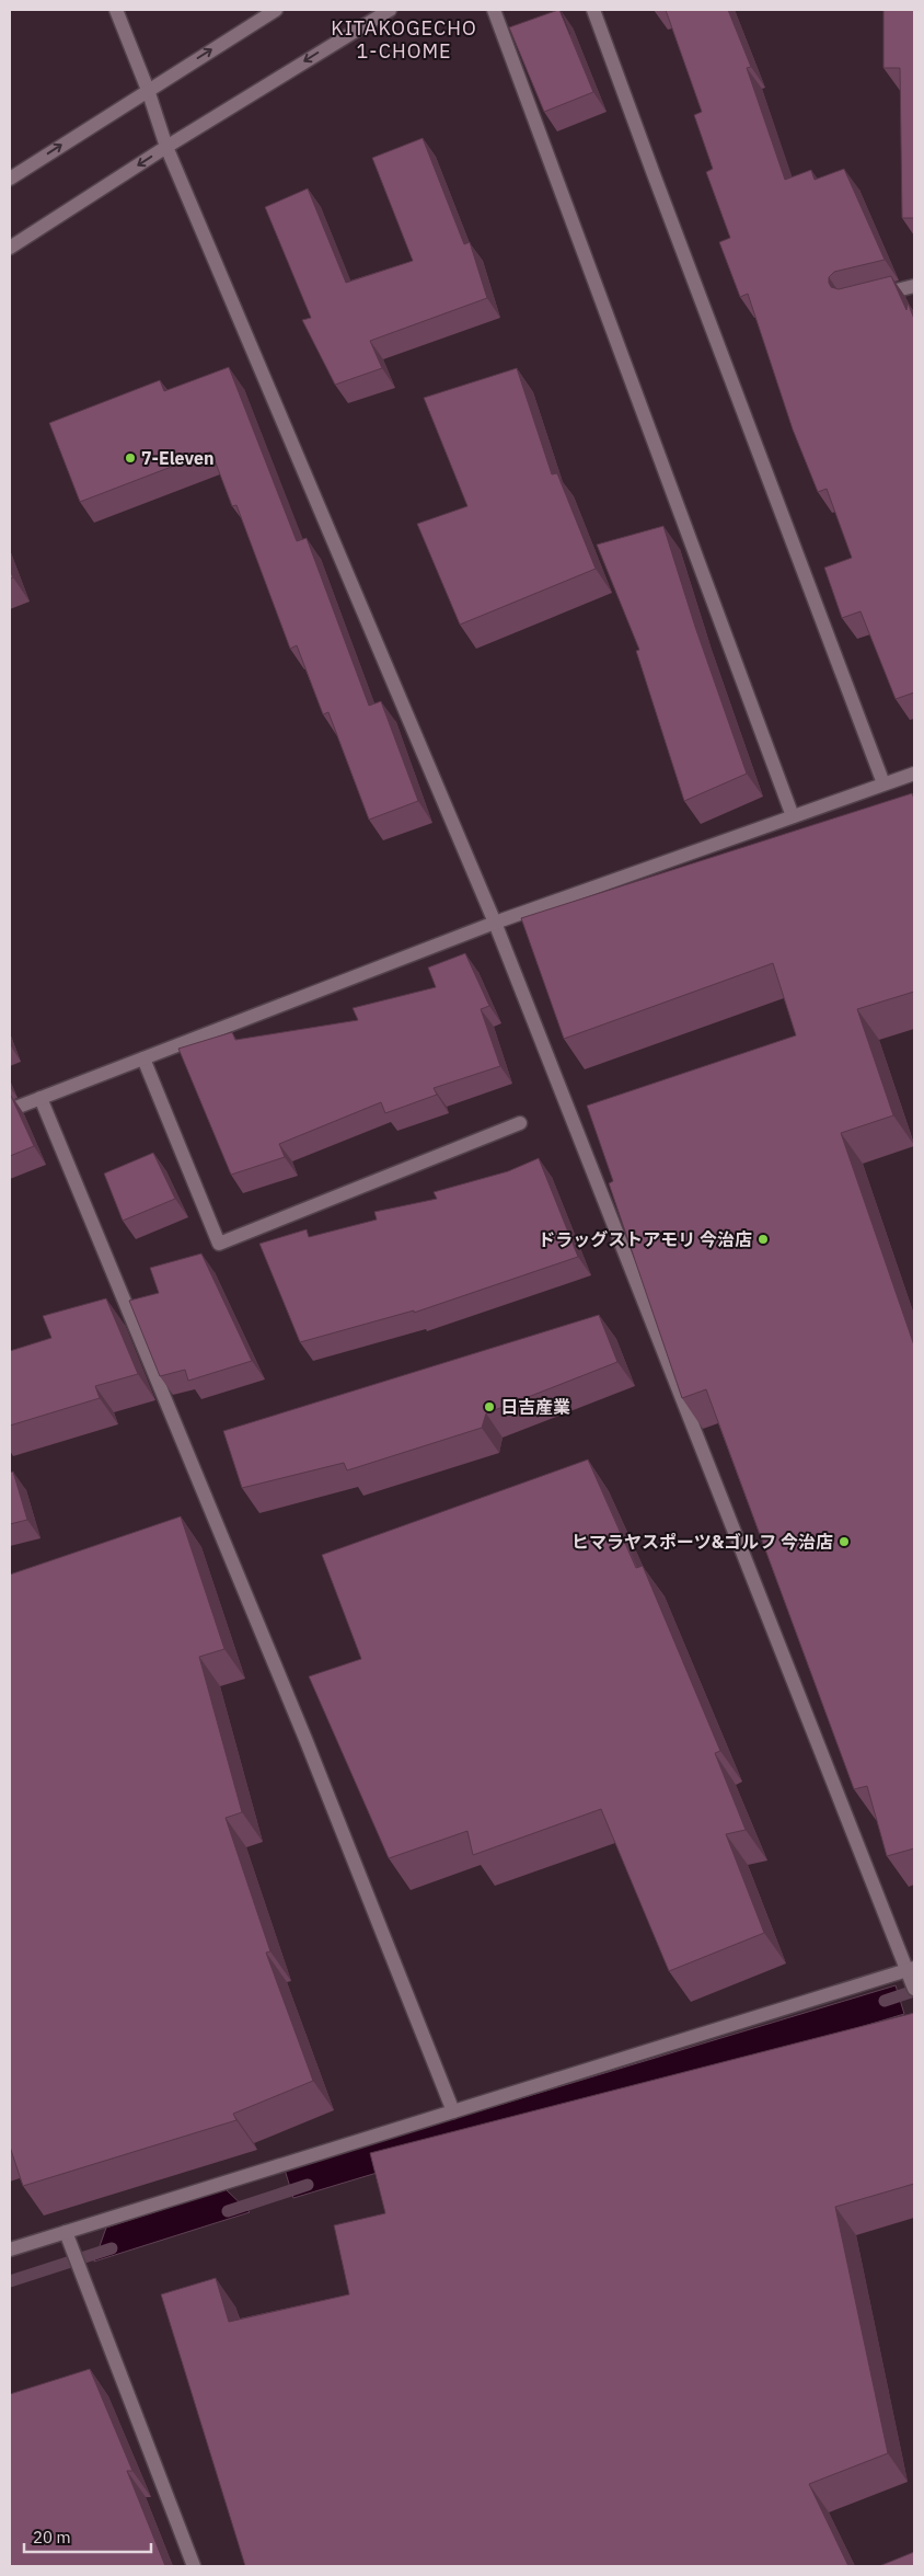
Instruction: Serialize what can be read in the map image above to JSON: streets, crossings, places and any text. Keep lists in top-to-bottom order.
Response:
{
  "districts": ["KITAKOGECHO 1-CHOME"],
  "places": [
    "7-Eleven",
    "ドラッグストアモリ 今治店",
    "日吉産業",
    "ヒマラヤスポーツ&ゴルフ 今治店"
  ],
  "scale_bar": "20 m"
}
